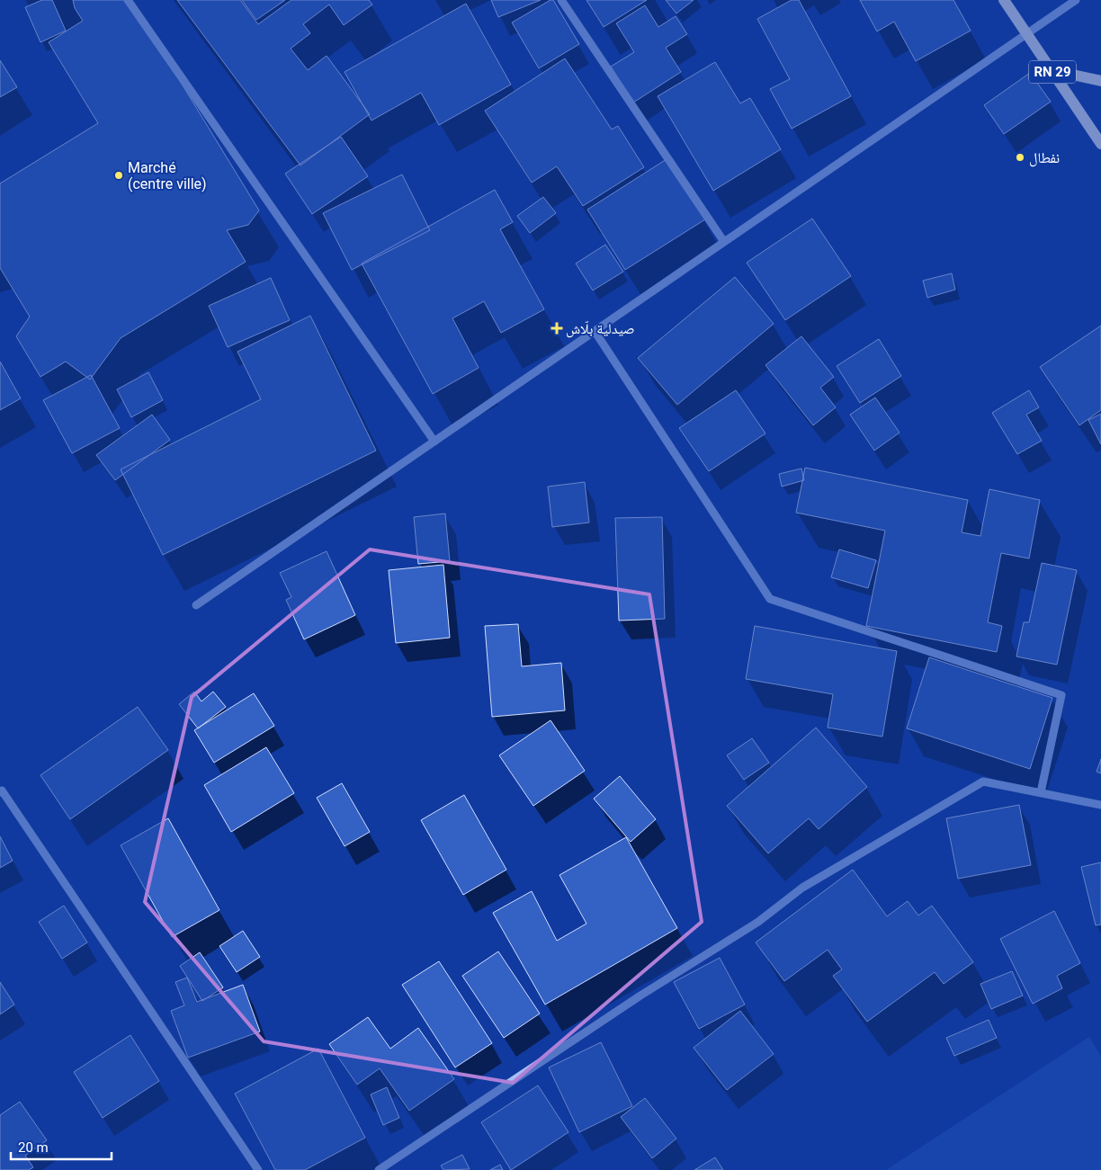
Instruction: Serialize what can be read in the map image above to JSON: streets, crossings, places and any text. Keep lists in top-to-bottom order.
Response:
{
  "streets": {
    "main road": ["RN 29"]
  },
  "places": {
    "other": ["نفطال", "Marché (centre ville)"],
    "health": ["صيدلية بلّاش"]
  },
  "scale_bar": "20 m"
}
